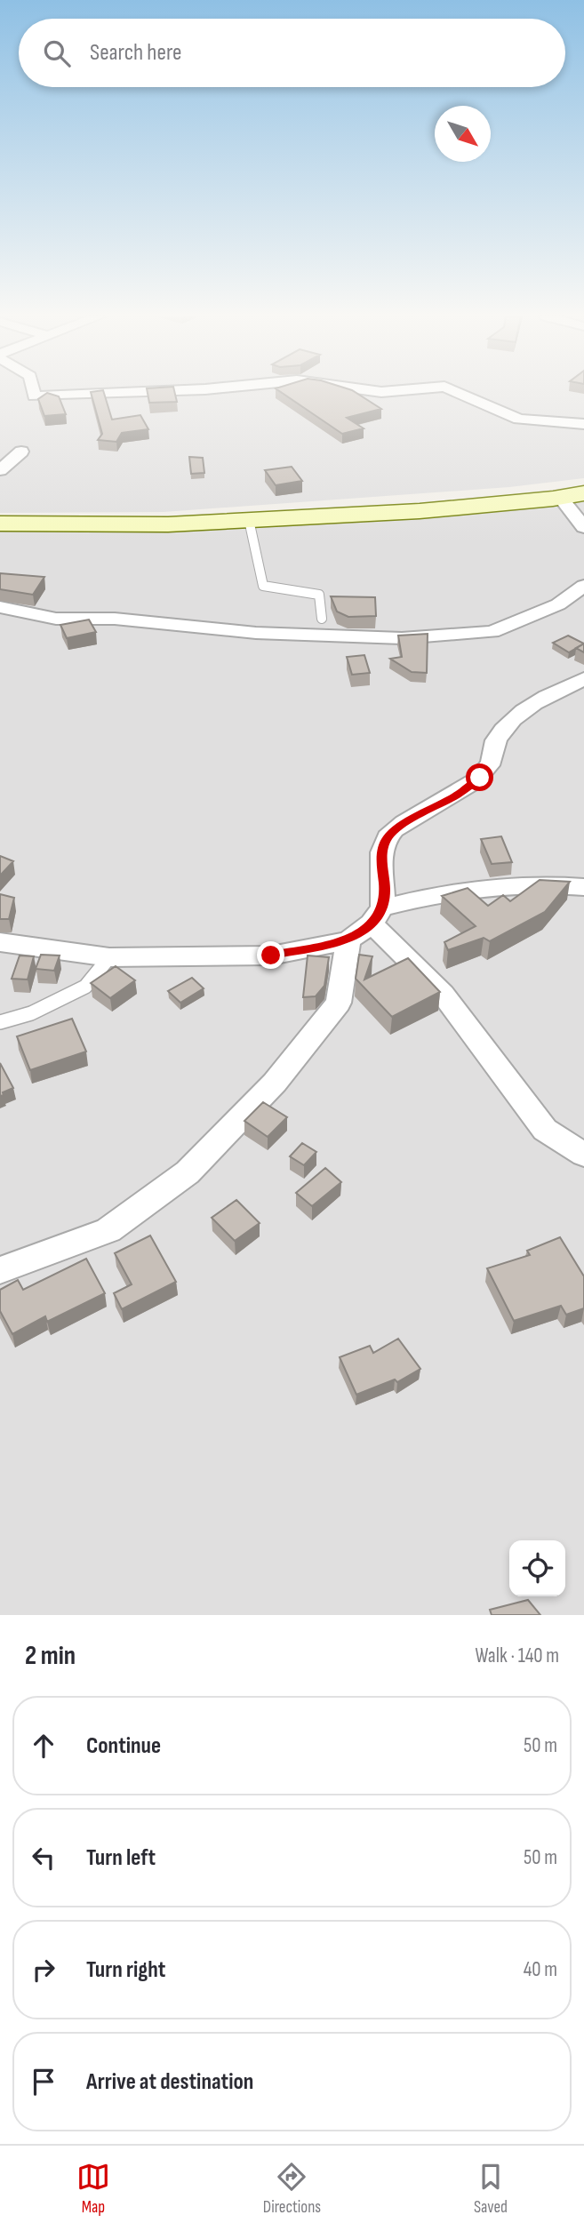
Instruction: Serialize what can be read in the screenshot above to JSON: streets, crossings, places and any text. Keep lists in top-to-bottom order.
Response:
{
  "north": "bottom right",
  "page": {
    "search": "Search here",
    "heading": ["2 min", "Walk · 140 m"],
    "list": [
      ["Continue", "50 m"],
      ["Turn left", "50 m"],
      ["Turn right", "40 m"],
      "Arrive at destination"
    ],
    "nav": ["Map", "Directions", "Saved"]
  }
}
